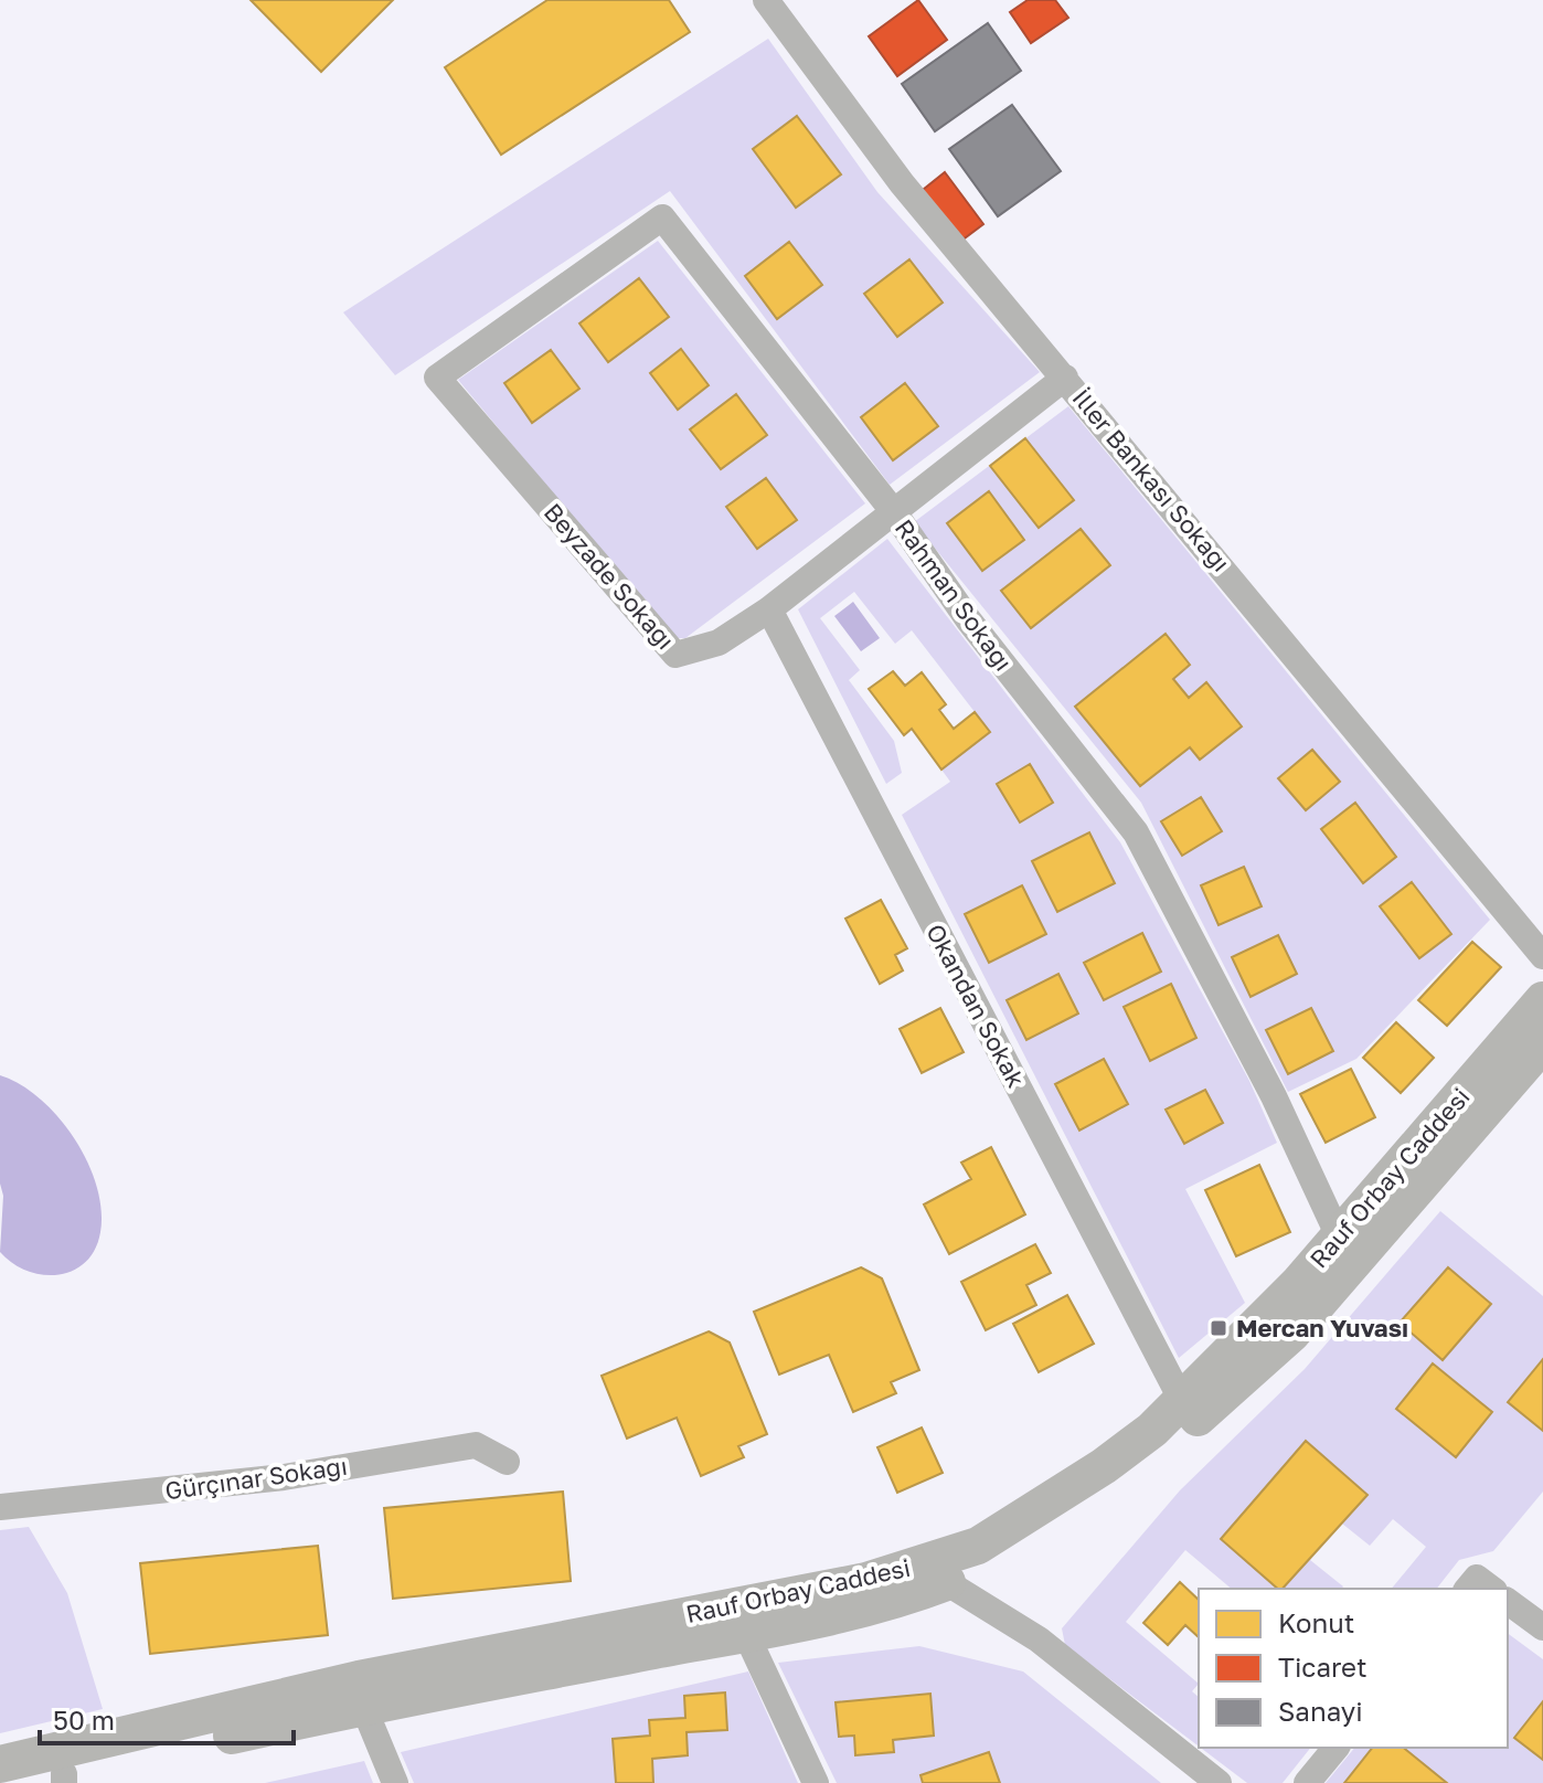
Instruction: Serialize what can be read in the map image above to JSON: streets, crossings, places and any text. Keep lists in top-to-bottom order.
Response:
{
  "streets": {
    "street": [
      "İller Bankası Sokağı",
      "Beyzade Sokağı",
      "Rahman Sokağı",
      "Okandan Sokak",
      "Rauf Orbay Caddesi",
      "Gürçınar Sokağı"
    ]
  },
  "crossings": [
    ["İller Bankası Sokağı", "Beyzade Sokağı"],
    ["Beyzade Sokağı", "Rahman Sokağı"],
    ["Beyzade Sokağı", "Okandan Sokak"],
    ["Rahman Sokağı", "Rauf Orbay Caddesi"],
    ["Okandan Sokak", "Rauf Orbay Caddesi"]
  ],
  "places": {
    "transit": ["Mercan Yuvası"]
  },
  "legend": ["Konut", "Ticaret", "Sanayi"],
  "scale_bar": "50 m"
}
